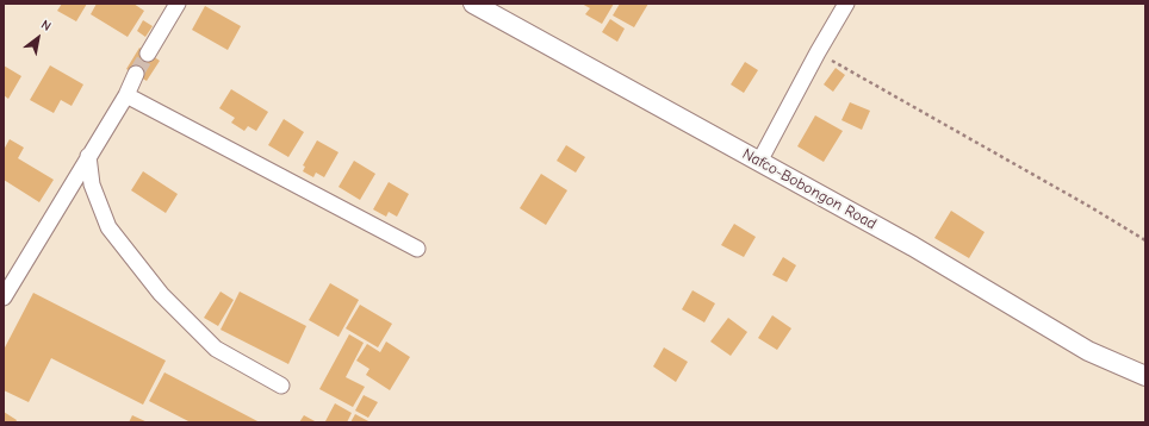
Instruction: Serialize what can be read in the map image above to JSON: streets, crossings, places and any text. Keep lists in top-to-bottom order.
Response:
{
  "streets": {
    "street": ["Nafco-Bobongon Road"]
  },
  "north": "top right"
}
